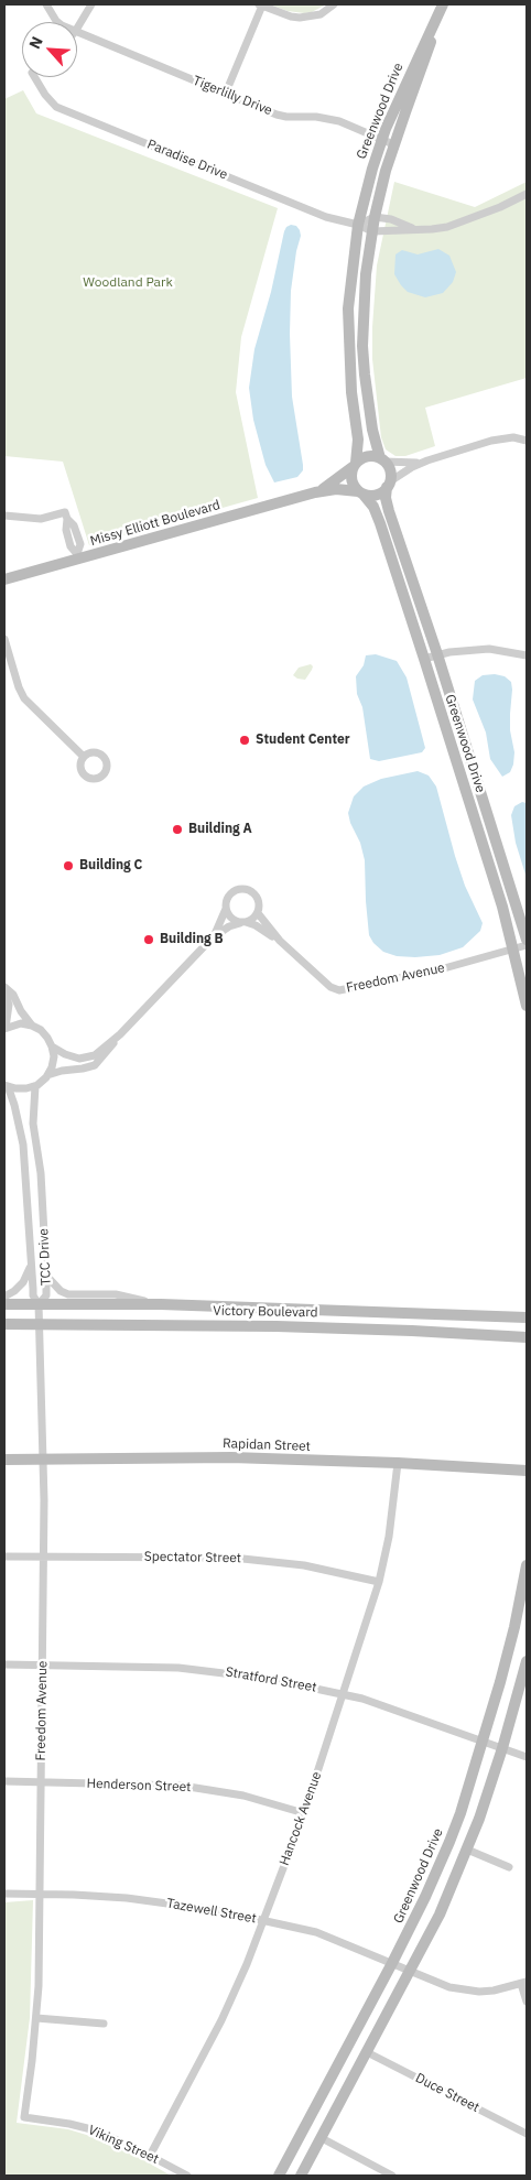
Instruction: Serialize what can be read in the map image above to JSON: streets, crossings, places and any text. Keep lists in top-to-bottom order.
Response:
{
  "streets": {
    "street": [
      "Tigerlilly Drive",
      "Greenwood Drive",
      "Paradise Drive",
      "Missy Elliott Boulevard",
      "Freedom Avenue",
      "TCC Drive",
      "Victory Boulevard",
      "Rapidan Street",
      "Spectator Street",
      "Stratford Street",
      "Henderson Street",
      "Hancock Avenue",
      "Tazewell Street",
      "Duce Street",
      "Viking Street"
    ]
  },
  "crossings": [
    ["Tigerlilly Drive", "Greenwood Drive"],
    ["Greenwood Drive", "Paradise Drive"],
    ["Greenwood Drive", "Missy Elliott Boulevard"],
    ["Greenwood Drive", "Freedom Avenue"],
    ["Greenwood Drive", "Stratford Street"],
    ["Greenwood Drive", "Tazewell Street"],
    ["Freedom Avenue", "TCC Drive"],
    ["Freedom Avenue", "Victory Boulevard"],
    ["Freedom Avenue", "Rapidan Street"],
    ["Freedom Avenue", "Spectator Street"],
    ["Freedom Avenue", "Stratford Street"],
    ["Freedom Avenue", "Henderson Street"],
    ["Freedom Avenue", "Tazewell Street"],
    ["Freedom Avenue", "Viking Street"],
    ["TCC Drive", "Victory Boulevard"],
    ["Rapidan Street", "Hancock Avenue"],
    ["Spectator Street", "Hancock Avenue"],
    ["Stratford Street", "Hancock Avenue"],
    ["Henderson Street", "Hancock Avenue"],
    ["Hancock Avenue", "Tazewell Street"],
    ["Hancock Avenue", "Viking Street"]
  ],
  "parks": ["Woodland Park"],
  "places": [
    "Student Center",
    "Building A",
    "Building C",
    "Building B"
  ],
  "north": "top left"
}
